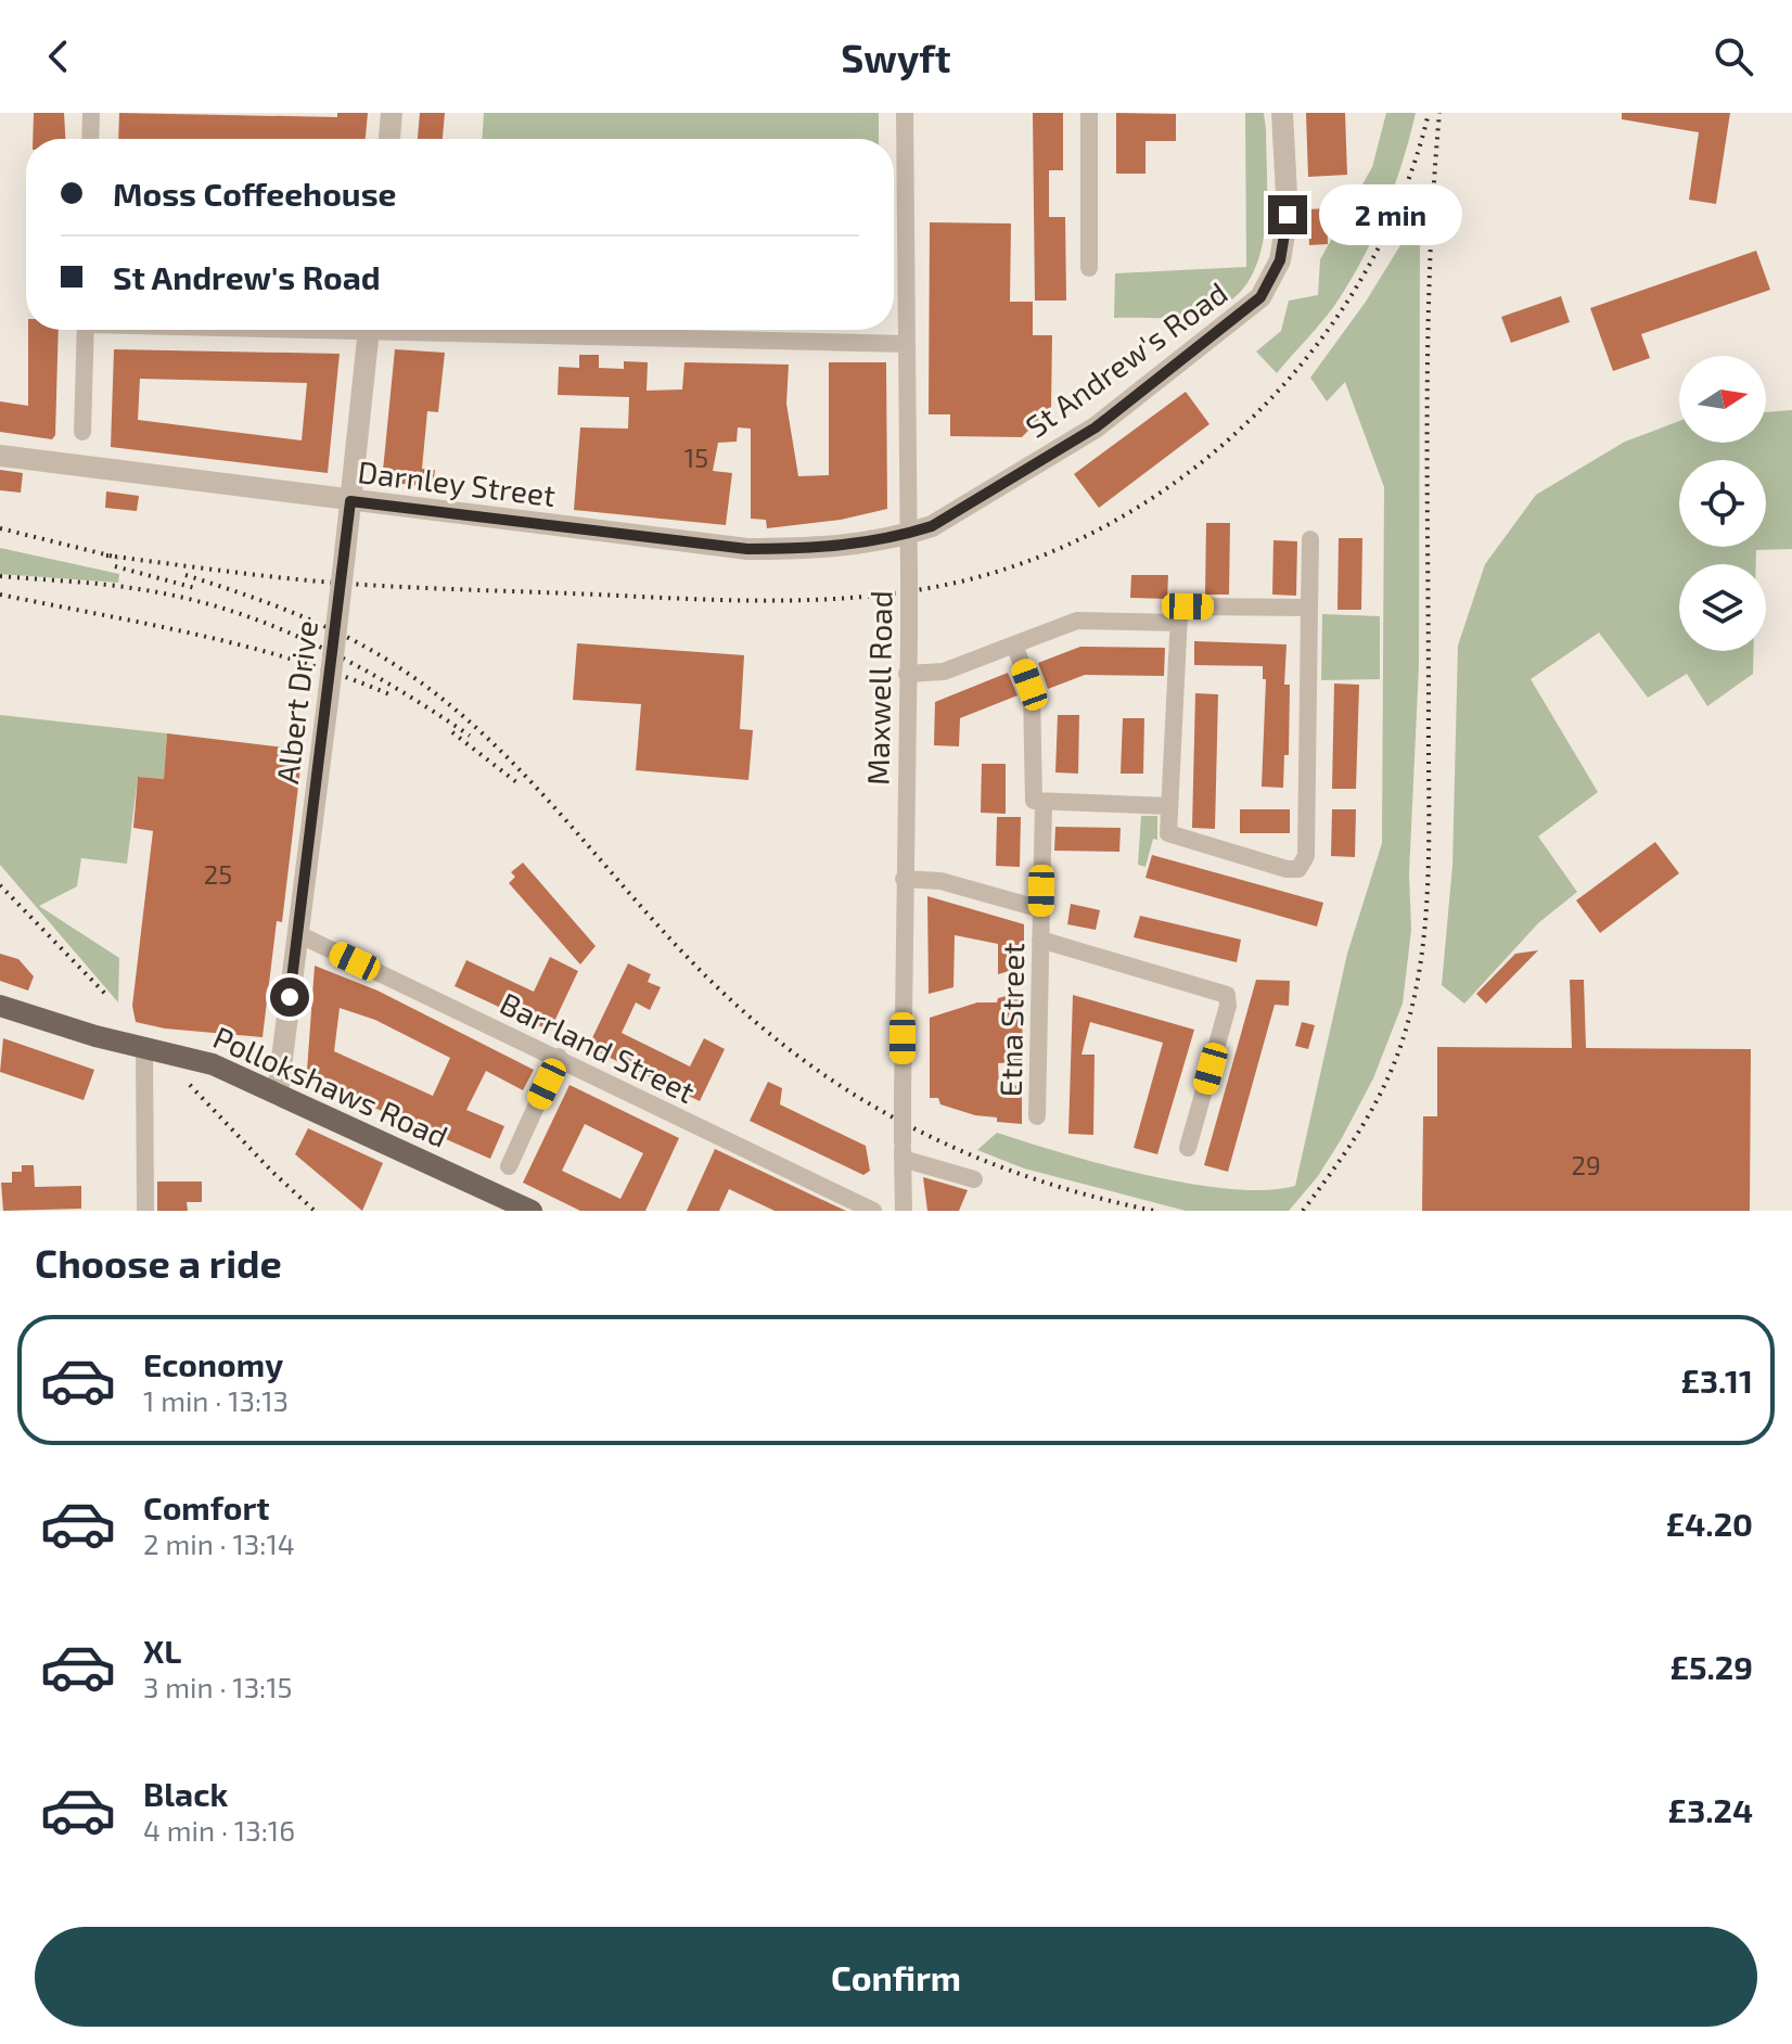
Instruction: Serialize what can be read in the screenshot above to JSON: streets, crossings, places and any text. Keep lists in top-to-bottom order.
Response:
{
  "streets": {
    "main road": ["Pollokshaws Road"],
    "street": [
      "St Andrew's Road",
      "Darnley Street",
      "Maxwell Road",
      "Albert Drive",
      "Etna Street",
      "Barrland Street"
    ]
  },
  "crossings": [
    ["St Andrew's Road", "Darnley Street"],
    ["St Andrew's Road", "Maxwell Road"],
    ["Darnley Street", "Maxwell Road"],
    ["Darnley Street", "Albert Drive"],
    ["Albert Drive", "Barrland Street"],
    ["Albert Drive", "Pollokshaws Road"]
  ],
  "house_numbers": ["15", "25", "29"],
  "north": "right",
  "page": {
    "header": "Swyft",
    "banner": ["Moss Coffeehouse", "St Andrew's Road"],
    "bubble": "2 min",
    "heading": "Choose a ride",
    "list": [
      {
        "name": "Economy",
        "note": "1 min · 13:13",
        "value": "£3.11"
      },
      {
        "name": "Comfort",
        "note": "2 min · 13:14",
        "value": "£4.20"
      },
      {
        "name": "XL",
        "note": "3 min · 13:15",
        "value": "£5.29"
      },
      {
        "name": "Black",
        "note": "4 min · 13:16",
        "value": "£3.24"
      }
    ],
    "buttons": "Confirm"
  }
}
